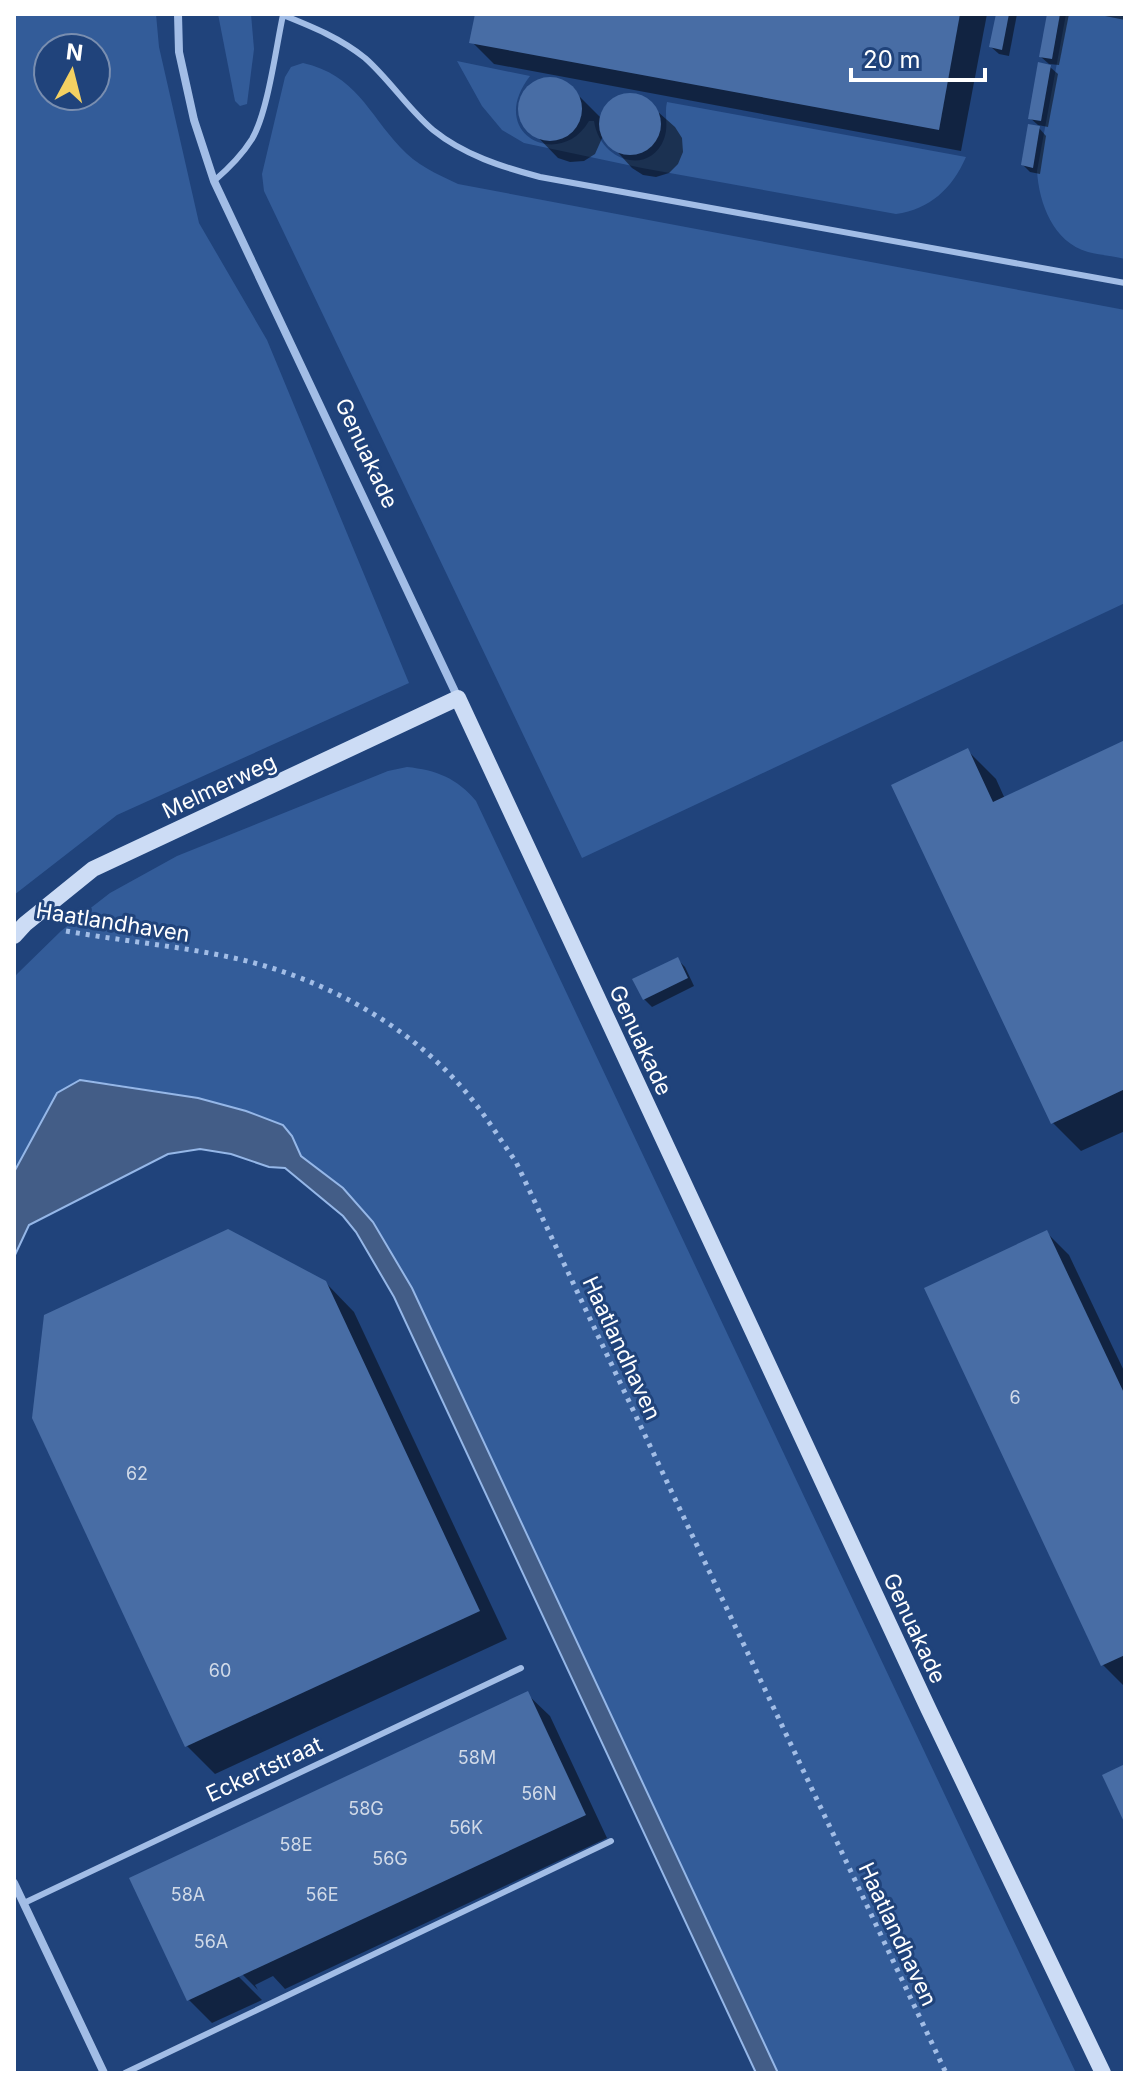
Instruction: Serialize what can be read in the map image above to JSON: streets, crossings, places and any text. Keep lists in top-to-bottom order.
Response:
{
  "streets": {
    "street": ["Genuakade", "Melmerweg"],
    "lane": ["Eckertstraat"],
    "path": ["Haatlandhaven"]
  },
  "crossings": [
    ["Genuakade", "Melmerweg"],
    ["Melmerweg", "Haatlandhaven"]
  ],
  "house_numbers": [
    "6",
    "62",
    "60",
    "58M",
    "56N",
    "58G",
    "56K",
    "58E",
    "56G",
    "58A",
    "56E",
    "56A"
  ],
  "scale_bar": "20 m",
  "north": "top"
}
